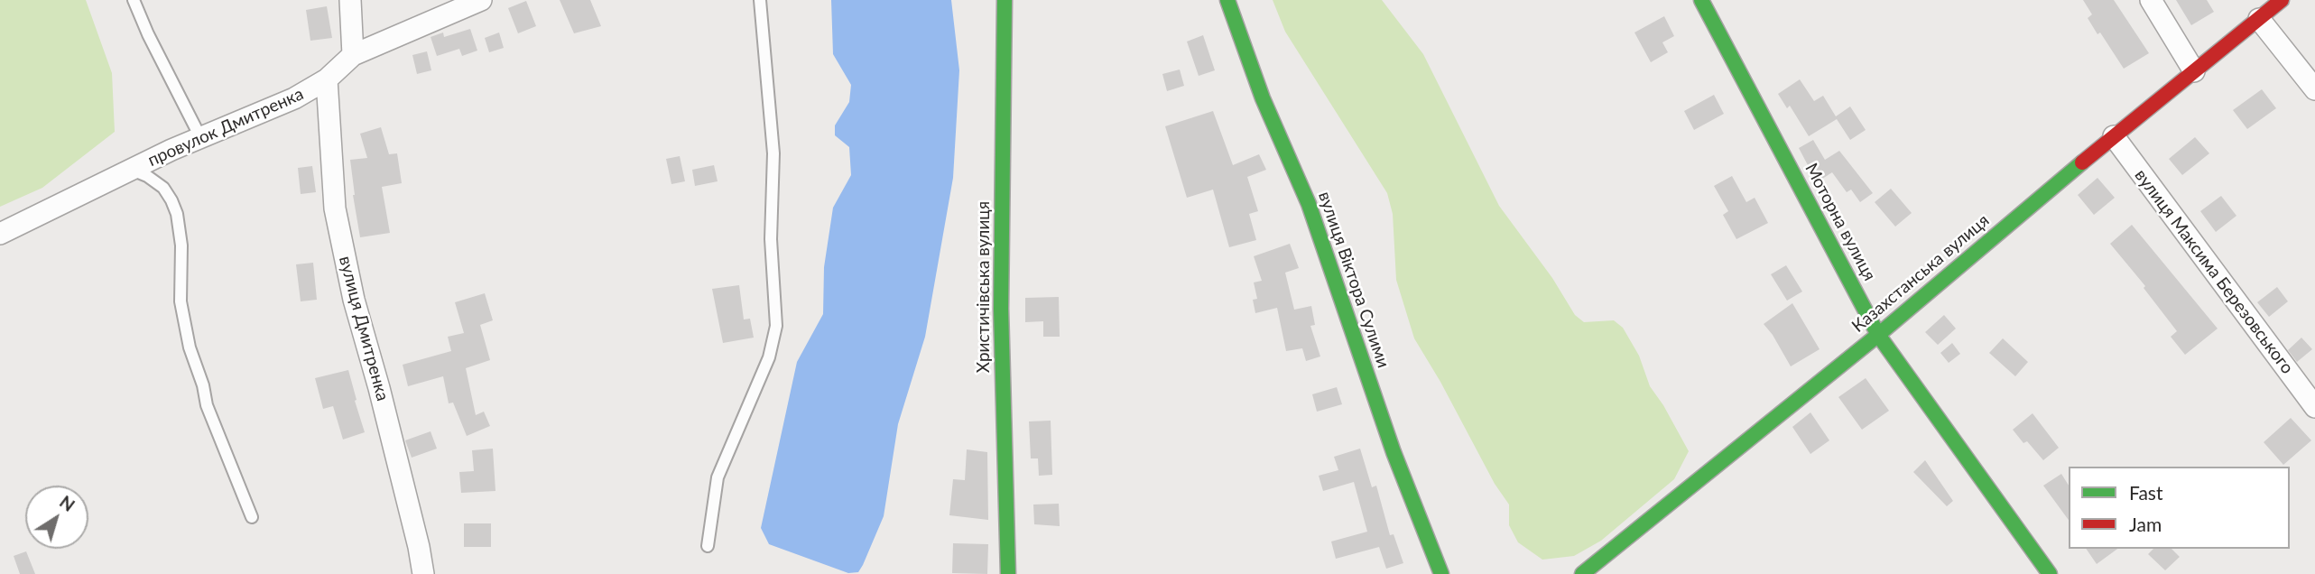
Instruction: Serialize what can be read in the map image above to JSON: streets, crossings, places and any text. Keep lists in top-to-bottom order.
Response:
{
  "streets": {
    "street": [
      "провулок Дмитренка",
      "Моторна вулиця",
      "вулиця Максима Березовського",
      "Казахстанська вулиця",
      "вулиця Віктора Сулими",
      "Христичівська вулиця",
      "вулиця Дмитренка"
    ]
  },
  "crossings": [
    ["провулок Дмитренка", "вулиця Дмитренка"],
    ["Моторна вулиця", "Казахстанська вулиця"],
    ["вулиця Максима Березовського", "Казахстанська вулиця"]
  ],
  "legend": ["Fast", "Jam"],
  "north": "top right"
}
